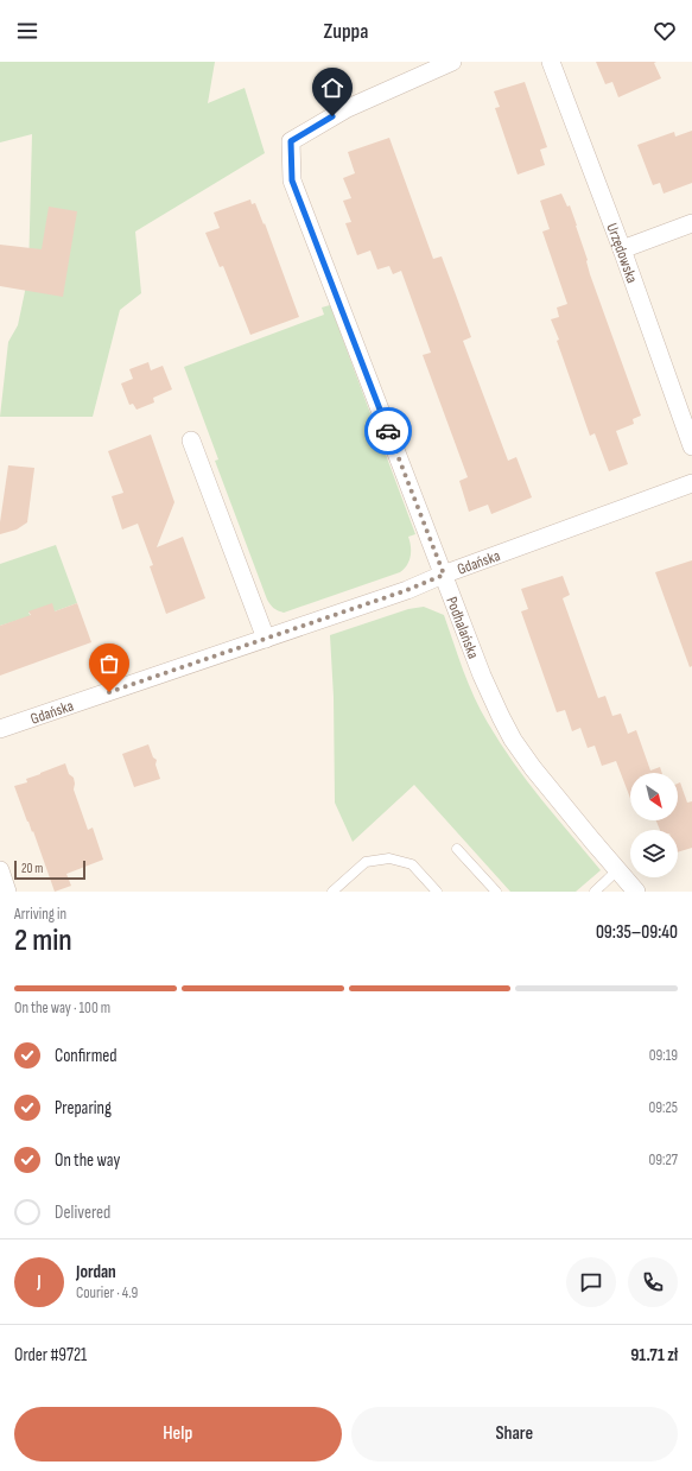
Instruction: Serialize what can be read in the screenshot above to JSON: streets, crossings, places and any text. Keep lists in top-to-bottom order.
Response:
{
  "streets": {
    "street": ["Urzędowska", "Gdańska", "Podhalańska"]
  },
  "crossings": [
    ["Gdańska", "Podhalańska"]
  ],
  "scale_bar": "20 m",
  "north": "bottom right",
  "page": {
    "header": "Zuppa",
    "scale": "20 m",
    "heading": ["2 min", "Arriving in", "09:35–09:40"],
    "panel": [
      "Jordan",
      "Courier · 4.9",
      "Order #9721",
      "91.71 zł"
    ],
    "bar": "On the way · 100 m",
    "list": [
      ["Confirmed", "09:19"],
      ["Preparing", "09:25"],
      ["On the way", "09:27"],
      "Delivered"
    ],
    "round": "J",
    "buttons": ["Help", "Share"]
  }
}
